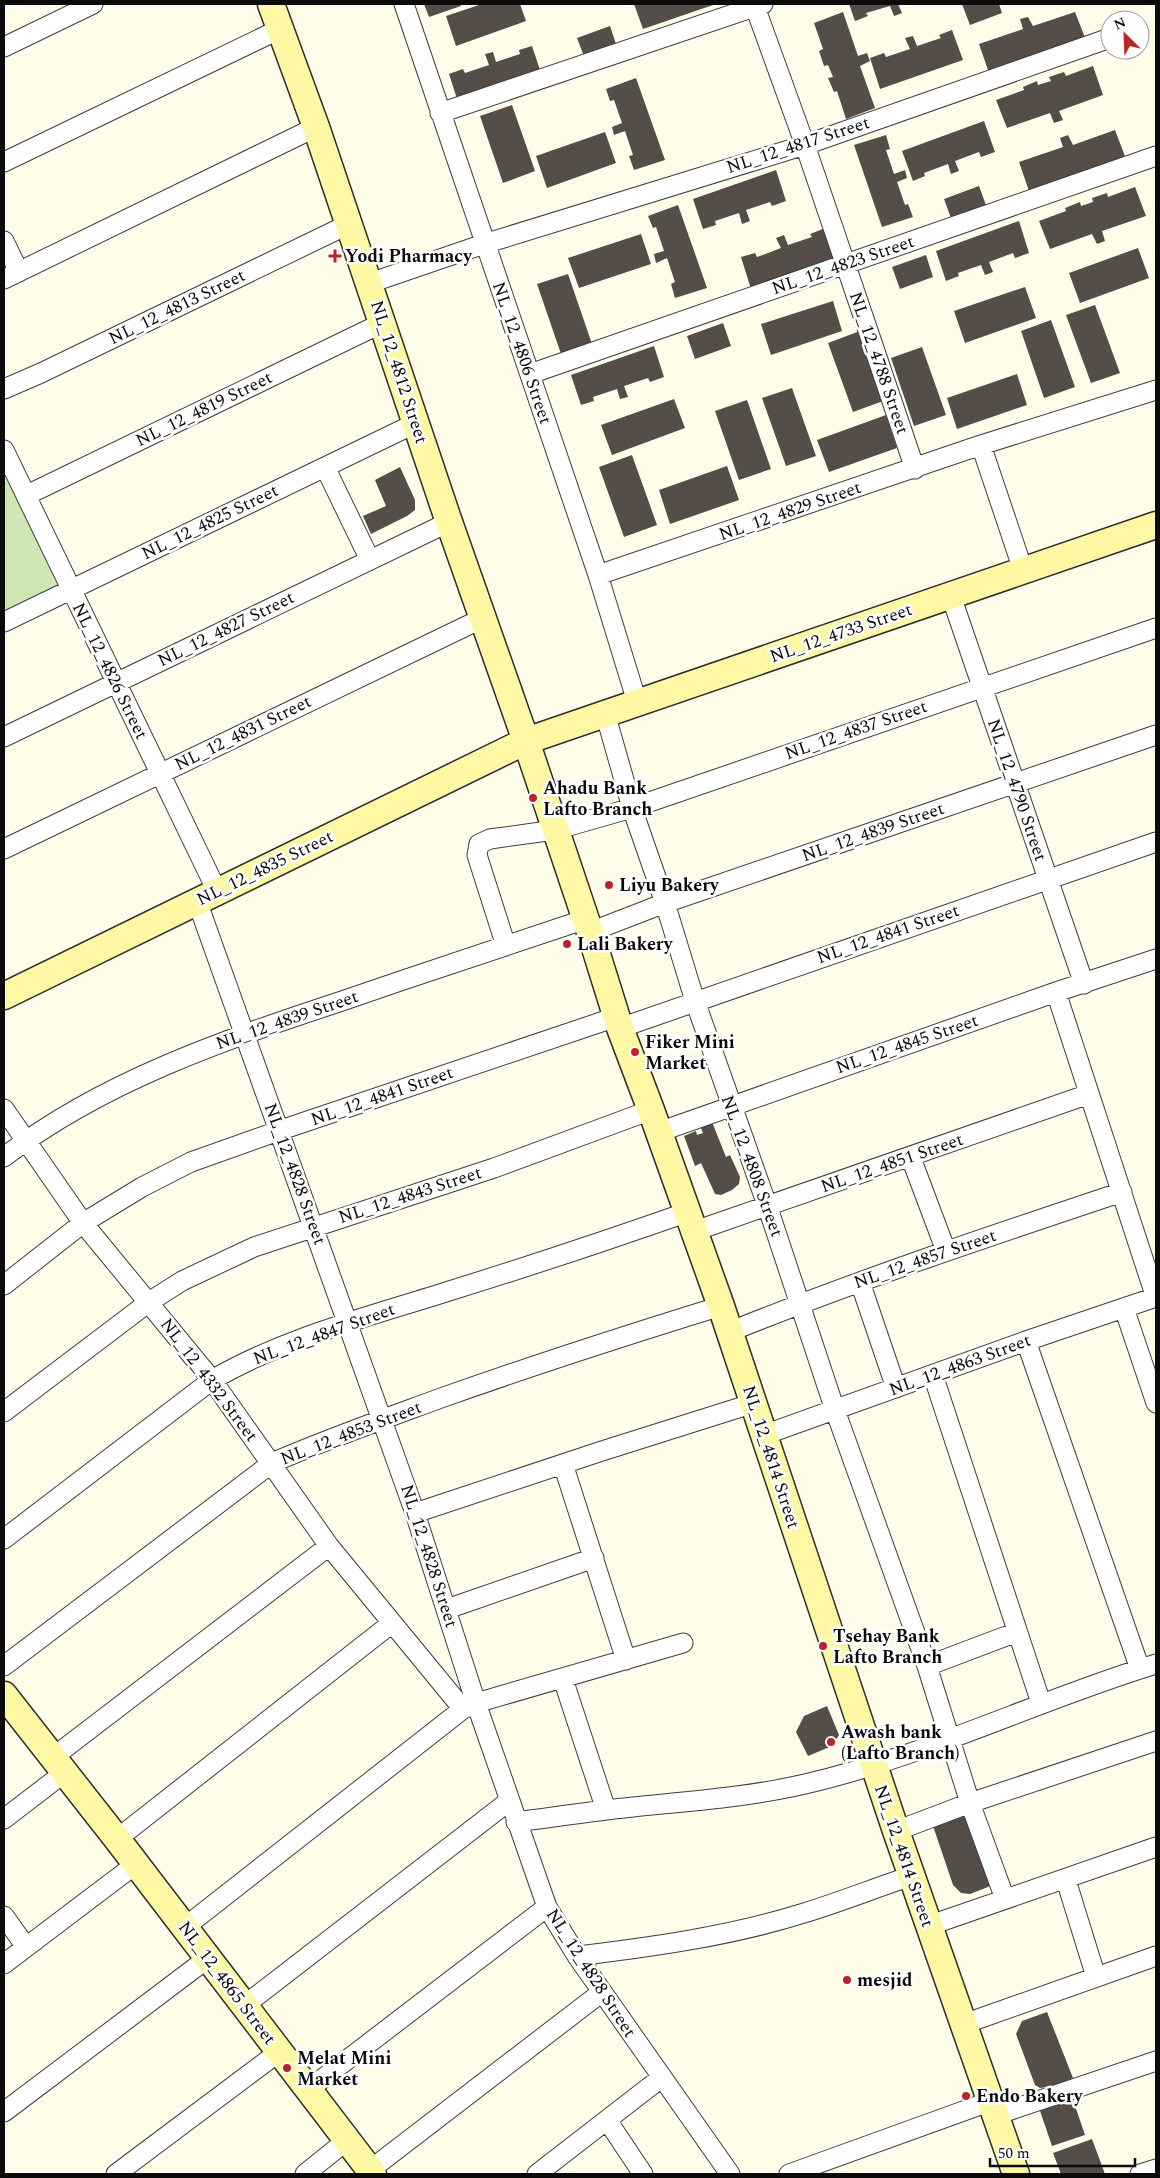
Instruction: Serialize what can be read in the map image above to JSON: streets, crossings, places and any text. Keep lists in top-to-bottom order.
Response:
{
  "streets": {
    "street": [
      "NL_12_4817 Street",
      "NL_12_4823 Street",
      "NL_12_4813 Street",
      "NL_12_4806 Street",
      "NL_12_4788 Street",
      "NL_12_4812 Street",
      "NL_12_4819 Street",
      "NL_12_4829 Street",
      "NL_12_4825 Street",
      "NL_12_4827 Street",
      "NL_12_4733 Street",
      "NL_12_4826 Street",
      "NL_12_4837 Street",
      "NL_12_4831 Street",
      "NL_12_4790 Street",
      "NL_12_4839 Street",
      "NL_12_4835 Street",
      "NL_12_4841 Street",
      "NL_12_4845 Street",
      "NL_12_4851 Street",
      "NL_12_4808 Street",
      "NL_12_4828 Street",
      "NL_12_4843 Street",
      "NL_12_4857 Street",
      "NL_12_4847 Street",
      "NL_12_4863 Street",
      "NL_12_4332 Street",
      "NL_12_4853 Street",
      "NL_12_4814 Street",
      "NL_12_4865 Street"
    ]
  },
  "crossings": [
    ["NL_12_4817 Street", "NL_12_4806 Street"],
    ["NL_12_4817 Street", "NL_12_4788 Street"],
    ["NL_12_4817 Street", "NL_12_4812 Street"],
    ["NL_12_4823 Street", "NL_12_4806 Street"],
    ["NL_12_4823 Street", "NL_12_4788 Street"],
    ["NL_12_4813 Street", "NL_12_4812 Street"],
    ["NL_12_4806 Street", "NL_12_4829 Street"],
    ["NL_12_4806 Street", "NL_12_4733 Street"],
    ["NL_12_4788 Street", "NL_12_4829 Street"],
    ["NL_12_4812 Street", "NL_12_4819 Street"],
    ["NL_12_4812 Street", "NL_12_4825 Street"],
    ["NL_12_4812 Street", "NL_12_4827 Street"],
    ["NL_12_4812 Street", "NL_12_4733 Street"],
    ["NL_12_4812 Street", "NL_12_4831 Street"],
    ["NL_12_4812 Street", "NL_12_4835 Street"],
    ["NL_12_4812 Street", "NL_12_4814 Street"],
    ["NL_12_4819 Street", "NL_12_4826 Street"],
    ["NL_12_4825 Street", "NL_12_4826 Street"],
    ["NL_12_4827 Street", "NL_12_4826 Street"],
    ["NL_12_4733 Street", "NL_12_4790 Street"],
    ["NL_12_4733 Street", "NL_12_4835 Street"],
    ["NL_12_4733 Street", "NL_12_4808 Street"],
    ["NL_12_4733 Street", "NL_12_4814 Street"],
    ["NL_12_4826 Street", "NL_12_4831 Street"],
    ["NL_12_4826 Street", "NL_12_4835 Street"],
    ["NL_12_4826 Street", "NL_12_4828 Street"],
    ["NL_12_4837 Street", "NL_12_4790 Street"],
    ["NL_12_4837 Street", "NL_12_4839 Street"],
    ["NL_12_4837 Street", "NL_12_4808 Street"],
    ["NL_12_4837 Street", "NL_12_4814 Street"],
    ["NL_12_4790 Street", "NL_12_4839 Street"],
    ["NL_12_4790 Street", "NL_12_4841 Street"],
    ["NL_12_4790 Street", "NL_12_4845 Street"],
    ["NL_12_4839 Street", "NL_12_4808 Street"],
    ["NL_12_4839 Street", "NL_12_4828 Street"],
    ["NL_12_4839 Street", "NL_12_4332 Street"],
    ["NL_12_4839 Street", "NL_12_4814 Street"],
    ["NL_12_4835 Street", "NL_12_4828 Street"],
    ["NL_12_4835 Street", "NL_12_4814 Street"],
    ["NL_12_4841 Street", "NL_12_4808 Street"],
    ["NL_12_4841 Street", "NL_12_4828 Street"],
    ["NL_12_4841 Street", "NL_12_4332 Street"],
    ["NL_12_4841 Street", "NL_12_4814 Street"],
    ["NL_12_4845 Street", "NL_12_4808 Street"],
    ["NL_12_4845 Street", "NL_12_4843 Street"],
    ["NL_12_4845 Street", "NL_12_4814 Street"],
    ["NL_12_4851 Street", "NL_12_4808 Street"],
    ["NL_12_4851 Street", "NL_12_4847 Street"],
    ["NL_12_4851 Street", "NL_12_4814 Street"],
    ["NL_12_4808 Street", "NL_12_4857 Street"],
    ["NL_12_4808 Street", "NL_12_4863 Street"],
    ["NL_12_4828 Street", "NL_12_4843 Street"],
    ["NL_12_4828 Street", "NL_12_4847 Street"],
    ["NL_12_4828 Street", "NL_12_4332 Street"],
    ["NL_12_4828 Street", "NL_12_4853 Street"],
    ["NL_12_4843 Street", "NL_12_4332 Street"],
    ["NL_12_4843 Street", "NL_12_4814 Street"],
    ["NL_12_4857 Street", "NL_12_4814 Street"],
    ["NL_12_4847 Street", "NL_12_4332 Street"],
    ["NL_12_4847 Street", "NL_12_4814 Street"],
    ["NL_12_4863 Street", "NL_12_4814 Street"],
    ["NL_12_4332 Street", "NL_12_4853 Street"],
    ["NL_12_4853 Street", "NL_12_4814 Street"]
  ],
  "places": {
    "health": ["Yodi Pharmacy"],
    "other": [
      "Ahadu Bank Lafto Branch",
      "Liyu Bakery",
      "Lali Bakery",
      "Fiker Mini Market",
      "Tsehay Bank Lafto Branch",
      "Awash bank (Lafto Branch)",
      "mesjid",
      "Melat Mini Market",
      "Endo Bakery"
    ]
  },
  "scale_bar": "50 m",
  "north": "top left"
}
